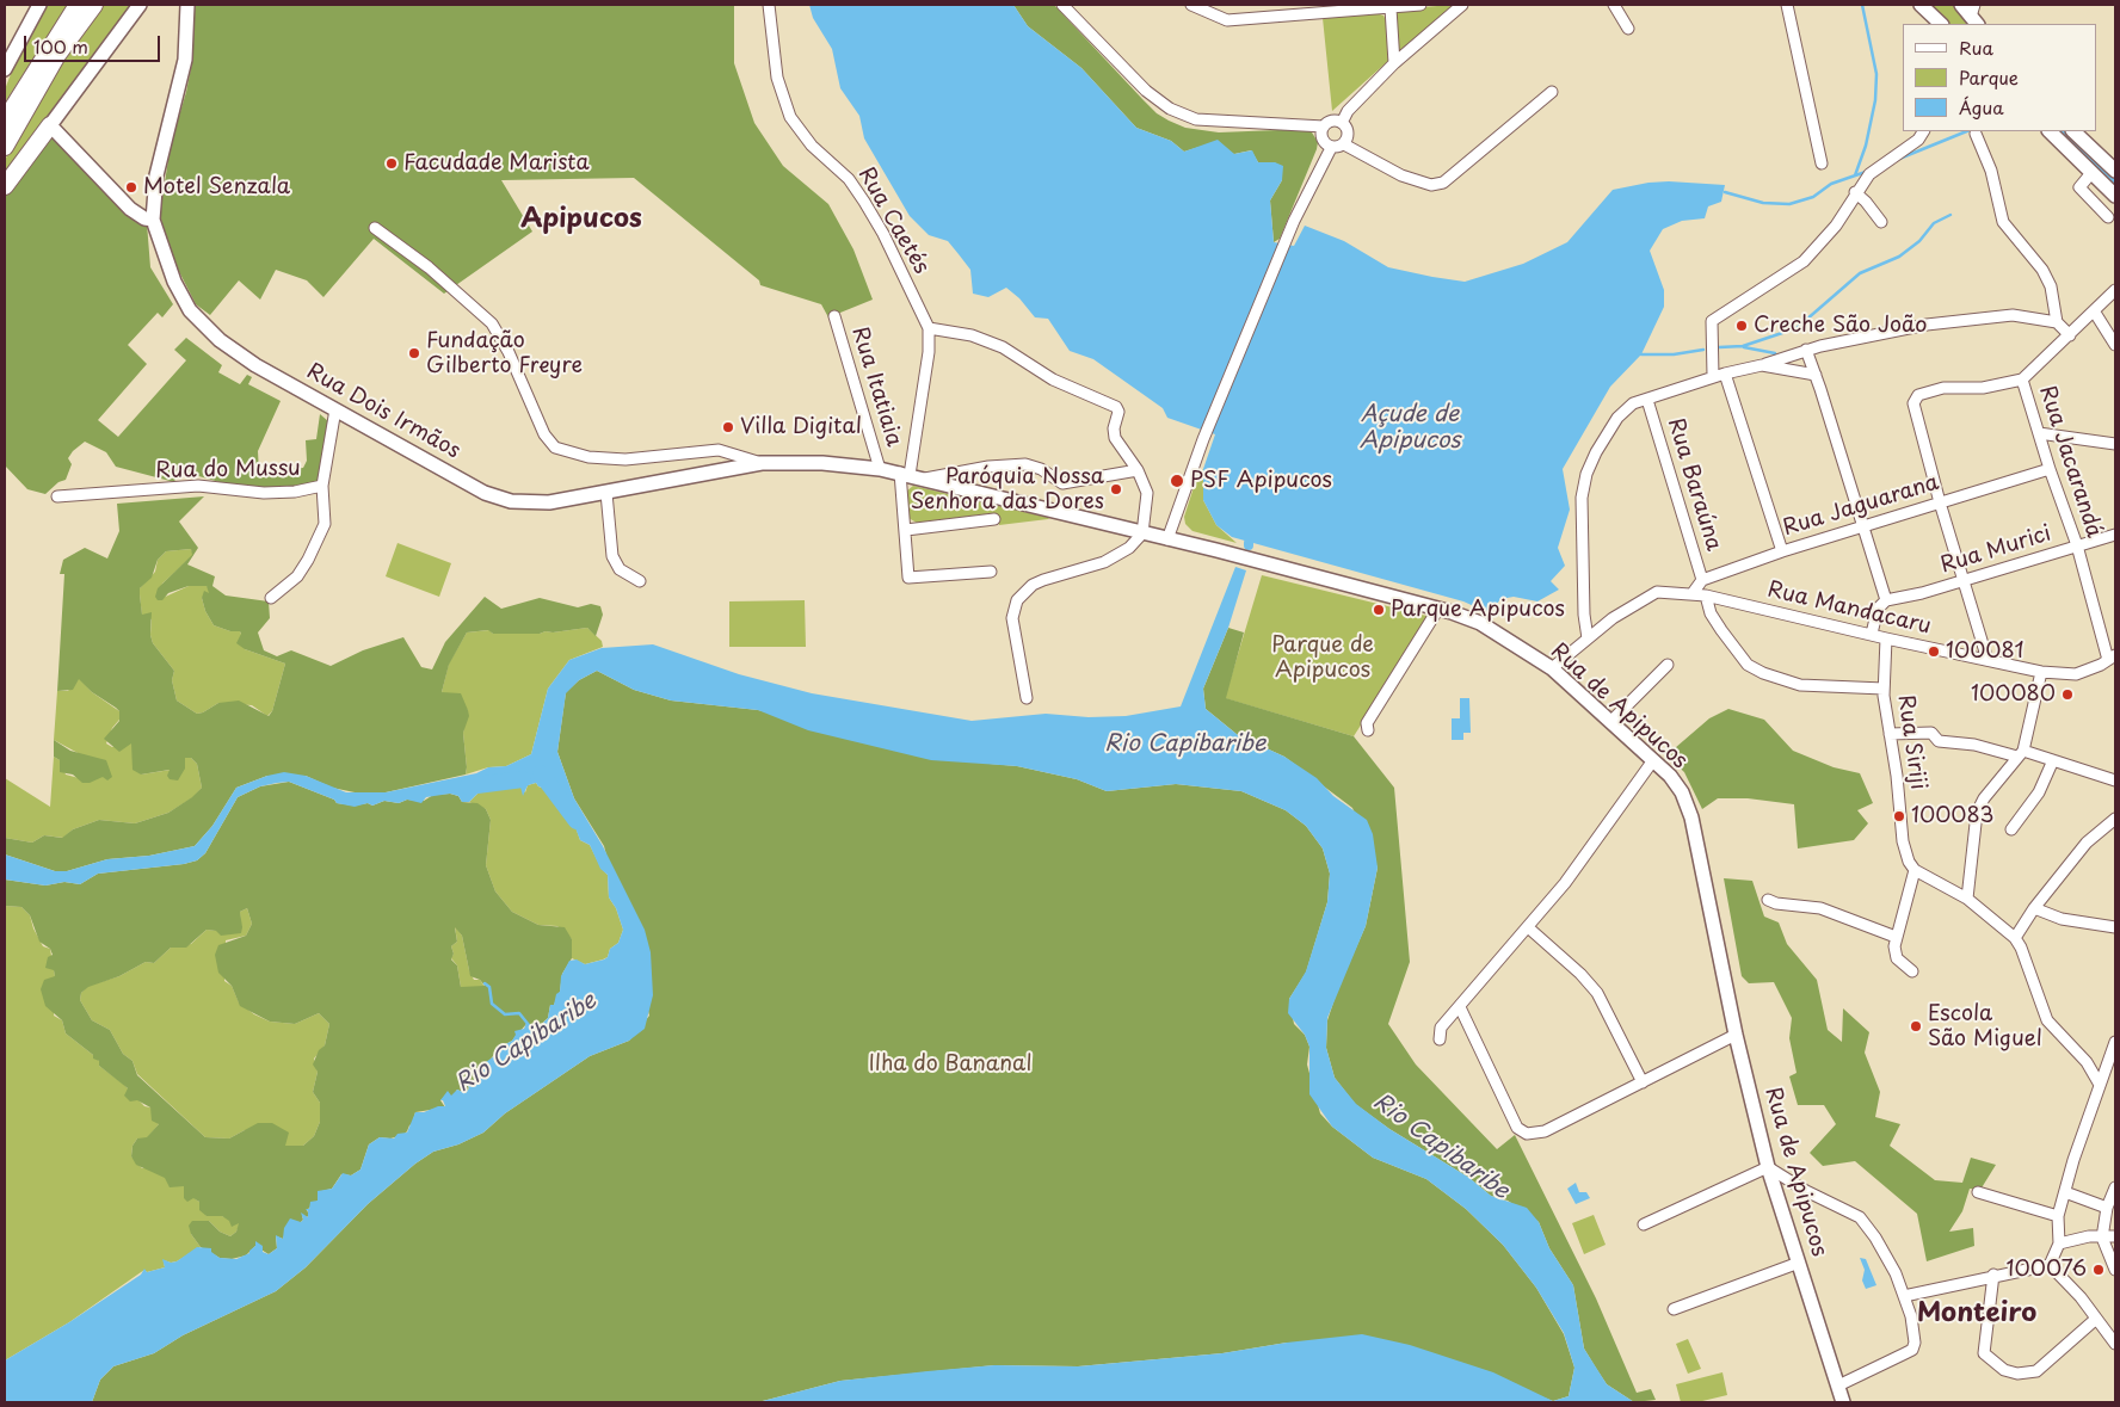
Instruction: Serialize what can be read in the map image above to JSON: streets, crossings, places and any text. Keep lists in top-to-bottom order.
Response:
{
  "streets": {
    "main road": ["Rua Dois Irmãos", "Rua de Apipucos"],
    "street": [
      "Rua Caetés",
      "Rua Itatiaia",
      "Rua Jacarandá",
      "Rua do Mussu",
      "Rua Baraúna",
      "Rua Jaguarana",
      "Rua Murici",
      "Rua Mandacaru",
      "Rua Siriji"
    ]
  },
  "crossings": [
    ["Rua Caetés", "Rua Itatiaia"],
    ["Rua Caetés", "Rua Dois Irmãos"],
    ["Rua Caetés", "Rua de Apipucos"],
    ["Rua Itatiaia", "Rua Dois Irmãos"],
    ["Rua Itatiaia", "Rua de Apipucos"],
    ["Rua Dois Irmãos", "Rua do Mussu"],
    ["Rua Dois Irmãos", "Rua de Apipucos"],
    ["Rua Jacarandá", "Rua Jaguarana"],
    ["Rua Jacarandá", "Rua Murici"],
    ["Rua Jacarandá", "Rua Mandacaru"],
    ["Rua Baraúna", "Rua Jaguarana"],
    ["Rua Mandacaru", "Rua Siriji"]
  ],
  "districts": ["Apipucos", "Monteiro"],
  "water": ["Açude de Apipucos", "Rio Capibaribe"],
  "parks": ["Parque de Apipucos", "Ilha do Bananal"],
  "places": [
    "Facudade Marista",
    "Motel Senzala",
    "Creche São João",
    "Fundação Gilberto Freyre",
    "Villa Digital",
    "PSF Apipucos",
    "Paróquia Nossa Senhora das Dores",
    "Parque Apipucos",
    "100081",
    "100080",
    "100083",
    "Escola São Miguel",
    "100076"
  ],
  "legend": ["Rua", "Parque", "Água"],
  "scale_bar": "100 m"
}
